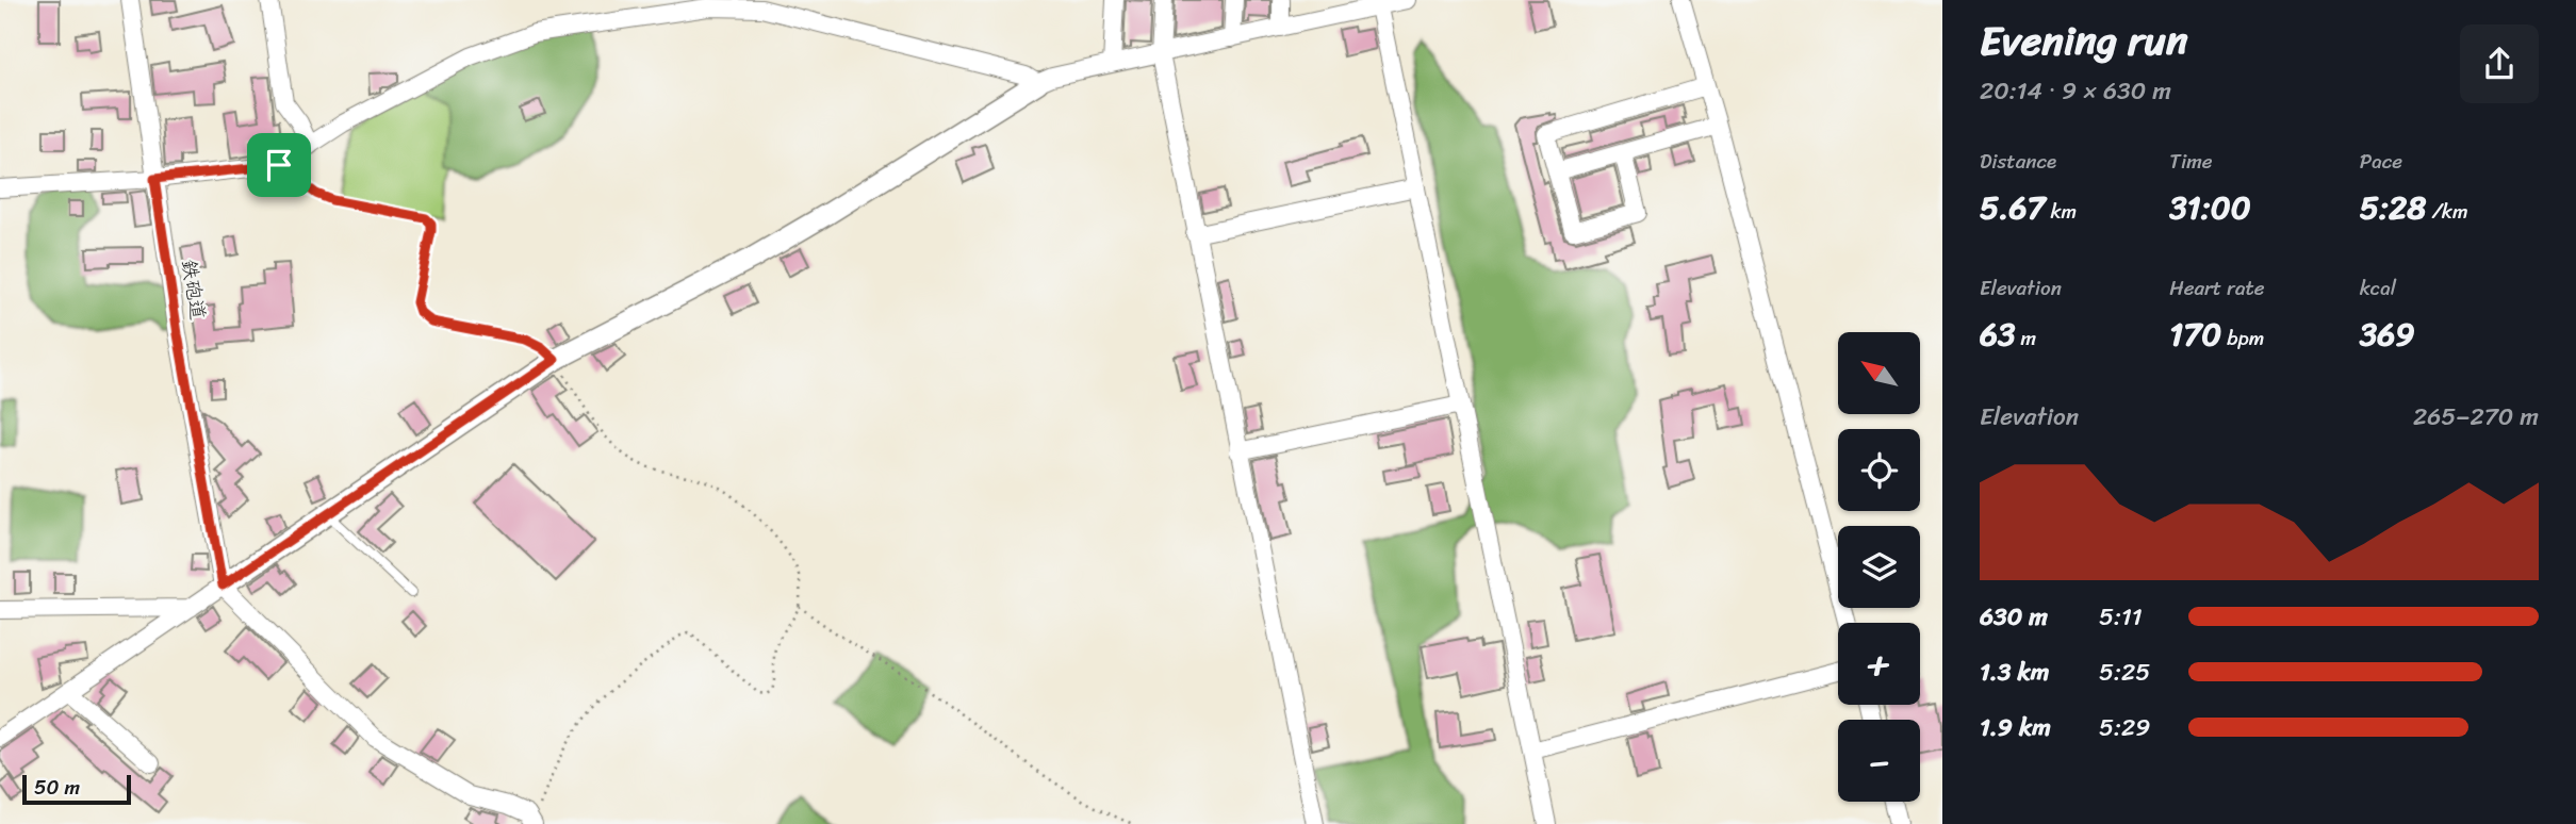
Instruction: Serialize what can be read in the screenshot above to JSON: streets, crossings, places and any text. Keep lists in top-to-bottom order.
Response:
{
  "streets": {
    "street": ["鉄砲道"]
  },
  "scale_bar": "50 m",
  "north": "top left",
  "page": {
    "heading": ["Evening run", "20:14 · 9 × 630 m"],
    "stats": [
      ["Distance", "5.67 km"],
      ["Time", "31:00"],
      ["Pace", "5:28 /km"],
      ["Elevation", "63 m"],
      ["Heart rate", "170 bpm"],
      ["kcal", "369"]
    ],
    "map_buttons": ["+", "−"],
    "chart": ["Elevation", "265–270 m"],
    "list": [
      {
        "name": "630 m",
        "note": "5:11"
      },
      {
        "name": "1.3 km",
        "note": "5:25"
      },
      {
        "name": "1.9 km",
        "note": "5:29"
      }
    ],
    "scale": "50 m"
  }
}
